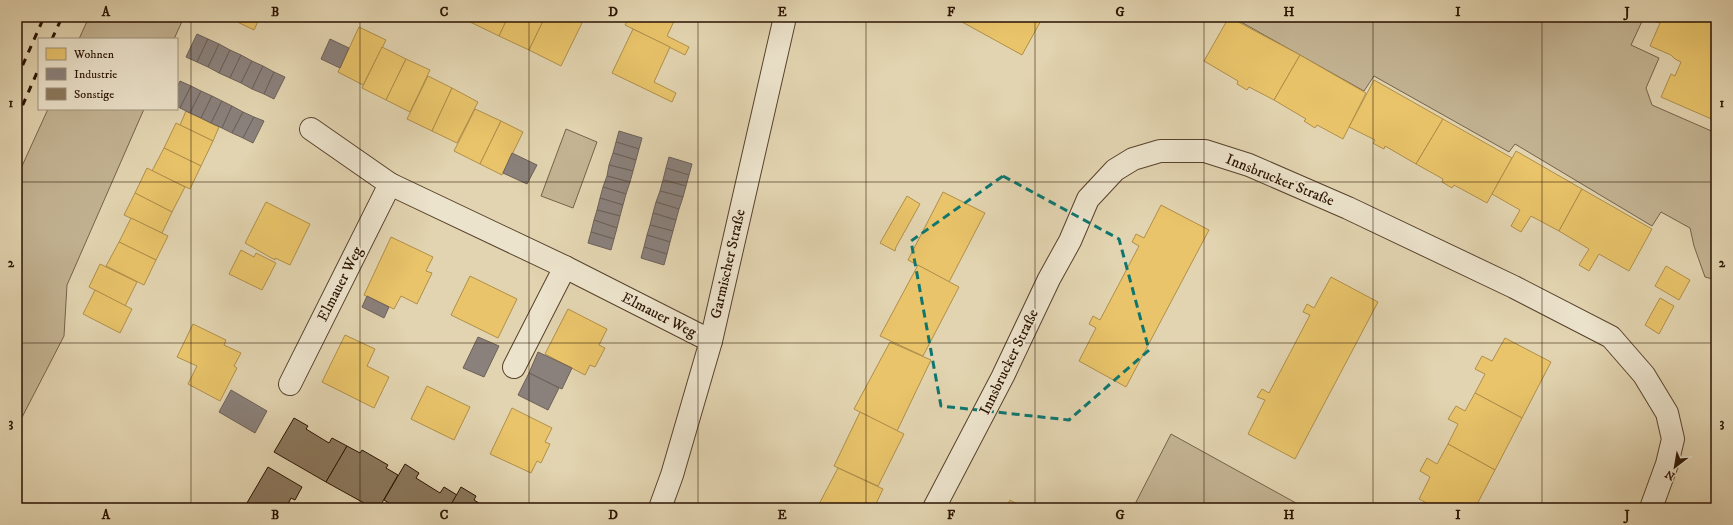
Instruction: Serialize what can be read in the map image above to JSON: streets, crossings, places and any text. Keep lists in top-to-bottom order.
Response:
{
  "streets": {
    "street": ["Innsbrucker Straße", "Garmischer Straße", "Elmauer Weg"]
  },
  "crossings": [
    ["Garmischer Straße", "Elmauer Weg"]
  ],
  "legend": ["Wohnen", "Industrie", "Sonstige"],
  "north": "bottom left",
  "grid": {
    "columns": [
      "A",
      "B",
      "C",
      "D",
      "E",
      "F",
      "G",
      "H",
      "I",
      "J"
    ],
    "rows": ["1", "2", "3"]
  }
}
